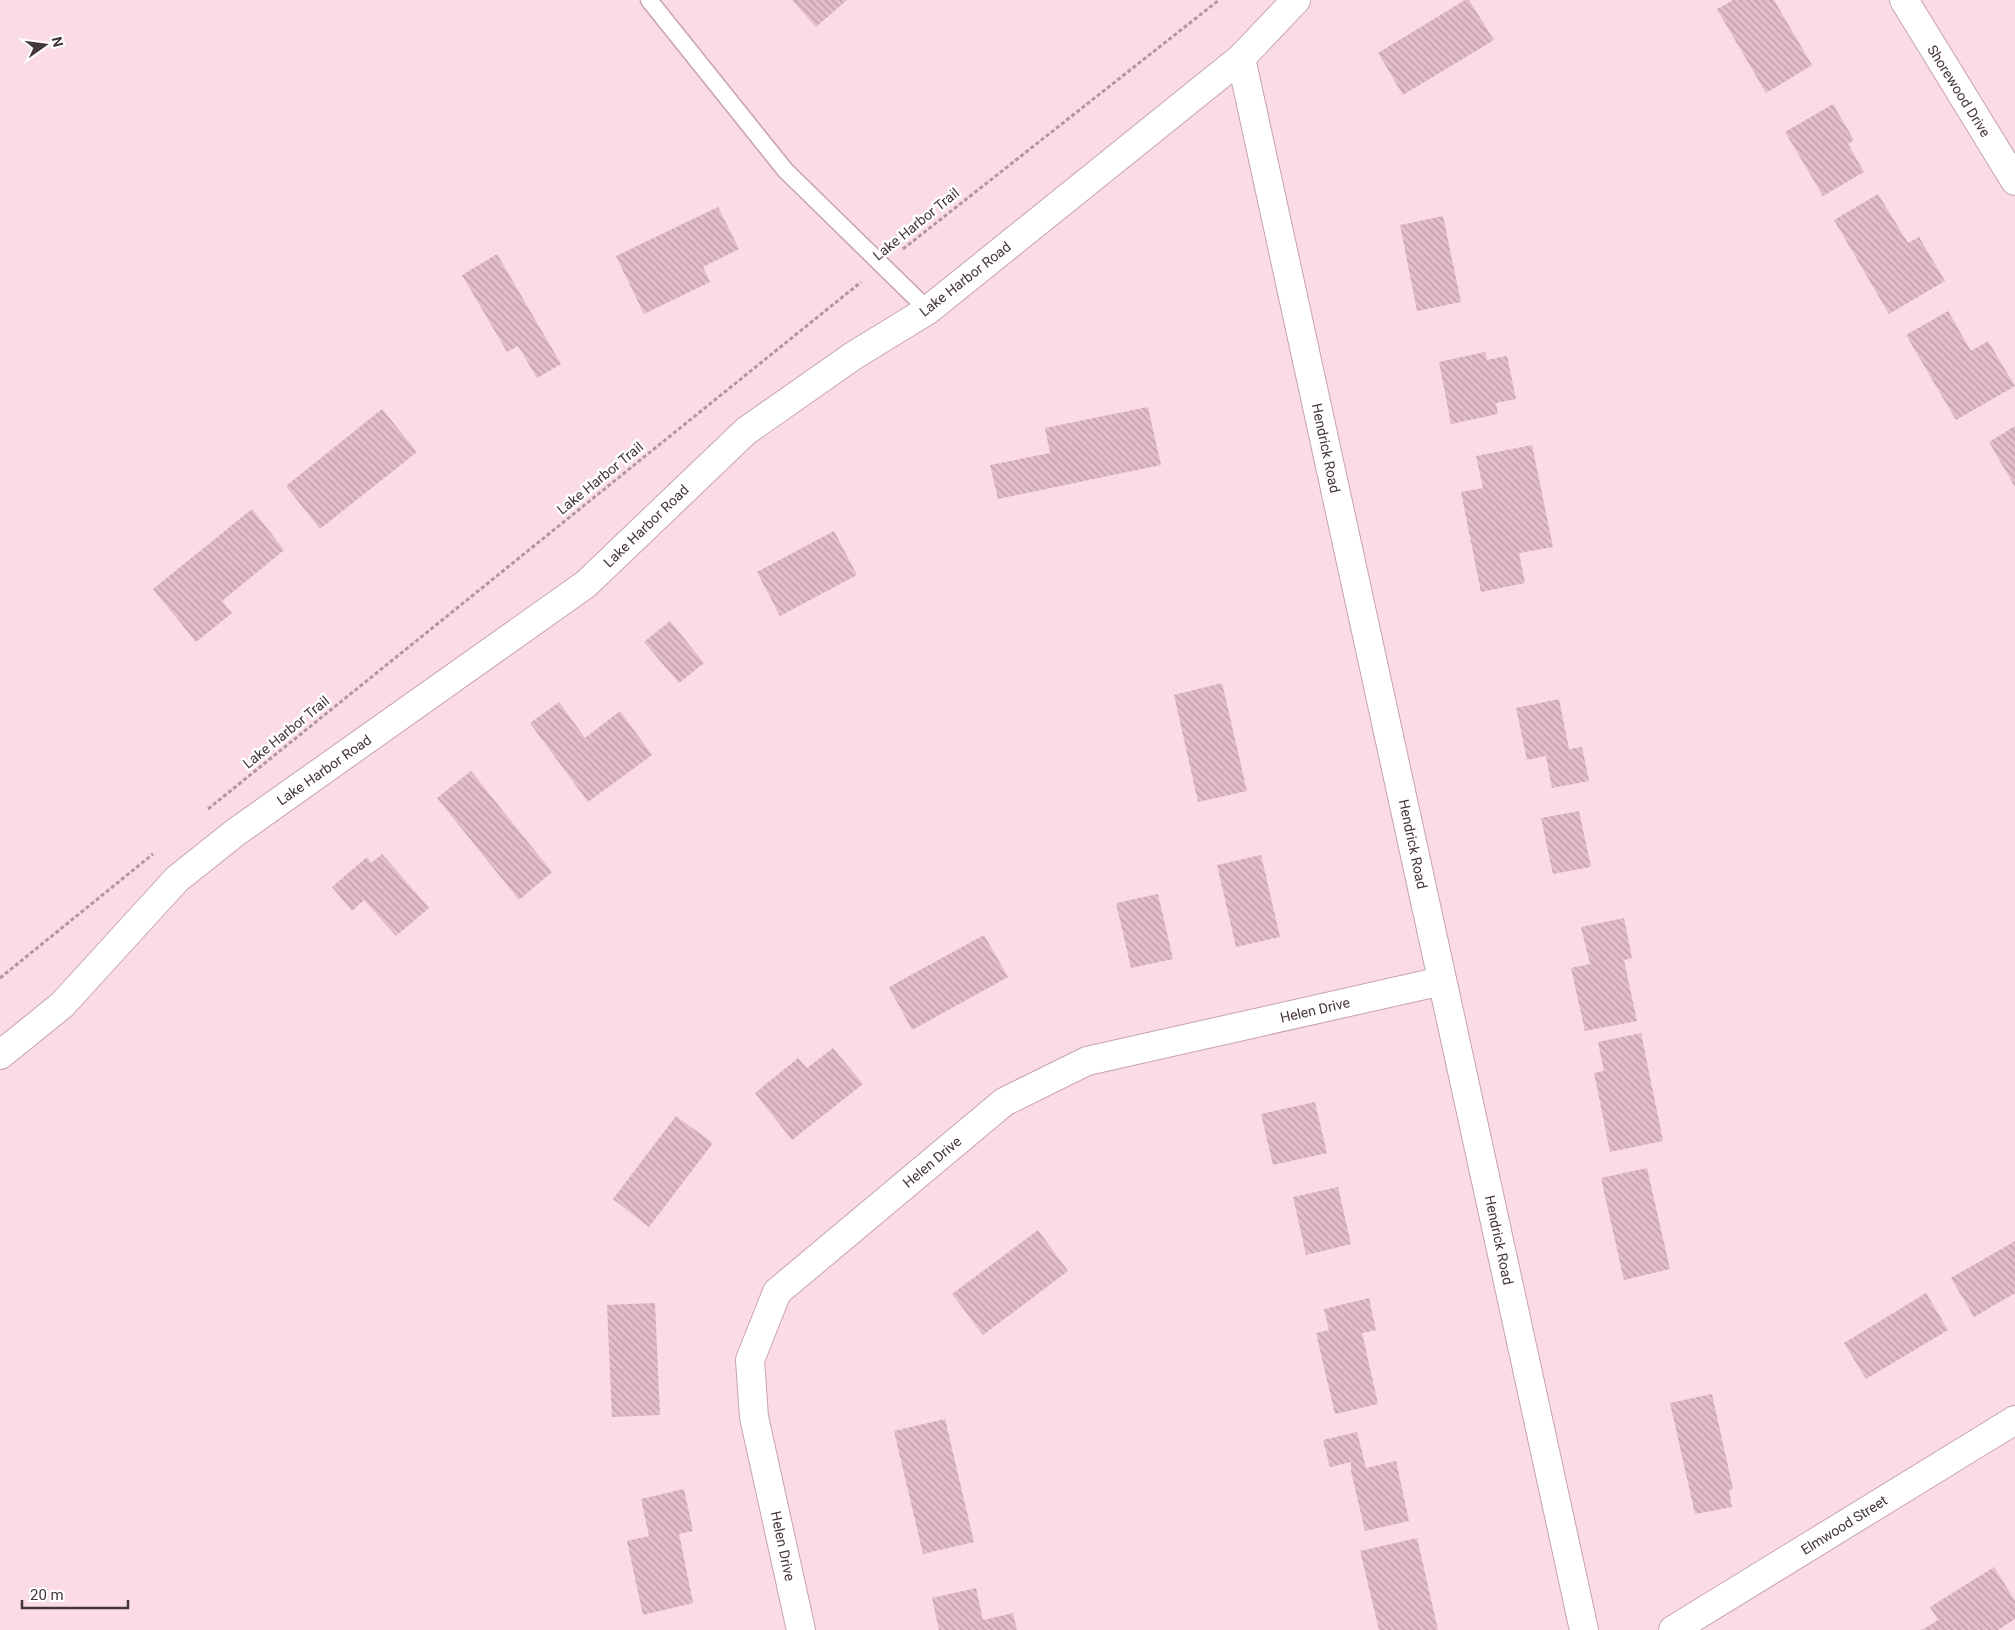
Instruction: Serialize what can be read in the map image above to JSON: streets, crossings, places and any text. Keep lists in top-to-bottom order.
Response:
{
  "streets": {
    "street": [
      "Shorewood Drive",
      "Lake Harbor Road",
      "Hendrick Road",
      "Helen Drive",
      "Elmwood Street"
    ],
    "path": ["Lake Harbor Trail"]
  },
  "crossings": [
    ["Lake Harbor Road", "Hendrick Road"],
    ["Hendrick Road", "Helen Drive"]
  ],
  "scale_bar": "20 m",
  "north": "right"
}
